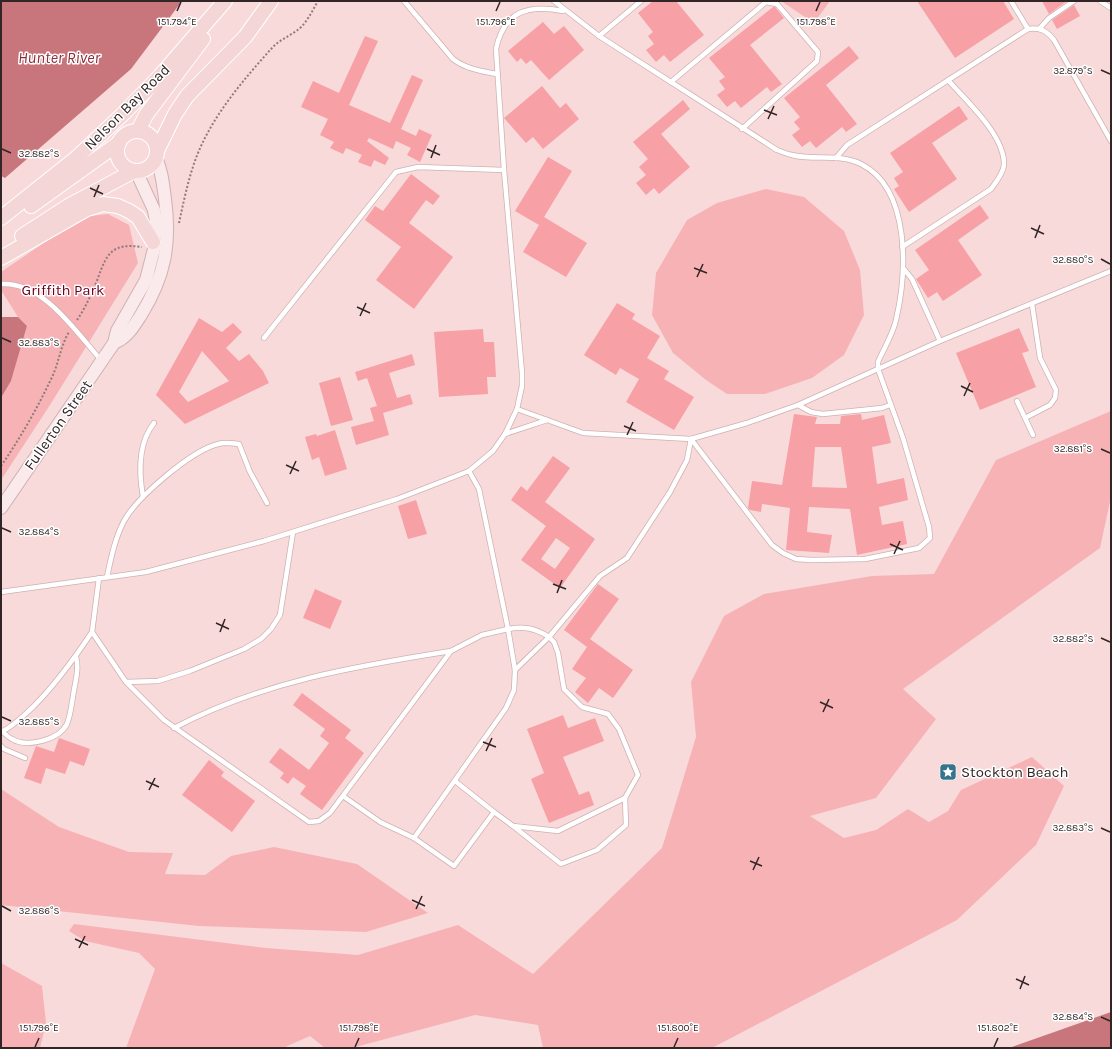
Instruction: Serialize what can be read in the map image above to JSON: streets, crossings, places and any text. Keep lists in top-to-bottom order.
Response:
{
  "streets": {
    "main road": ["Nelson Bay Road", "Fullerton Street"]
  },
  "water": ["Hunter River"],
  "parks": ["Griffith Park"],
  "places": {
    "place": ["Stockton Beach"]
  },
  "coordinates": [
    "151.794°E",
    "151.796°E",
    "151.798°E",
    "32.879°S",
    "32.882°S",
    "32.880°S",
    "32.883°S",
    "32.881°S",
    "32.884°S",
    "32.885°S",
    "32.886°S",
    "151.800°E",
    "151.802°E"
  ]
}
